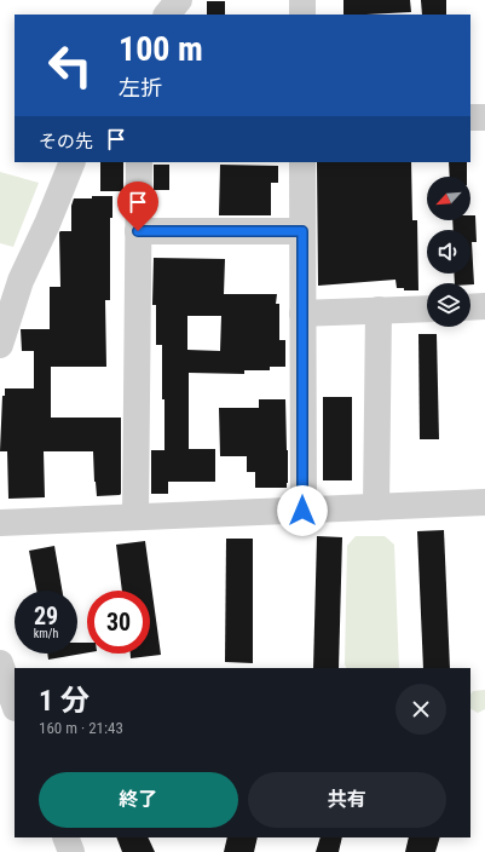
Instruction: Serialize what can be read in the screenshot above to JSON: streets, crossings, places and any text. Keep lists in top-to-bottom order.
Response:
{
  "north": "bottom left",
  "page": {
    "turn": ["100 m", "左折"],
    "then": "その先",
    "speed": "29 km/h",
    "limit": "30",
    "heading": ["1 分", "160 m · 21:43"],
    "buttons": ["終了", "共有"]
  }
}
